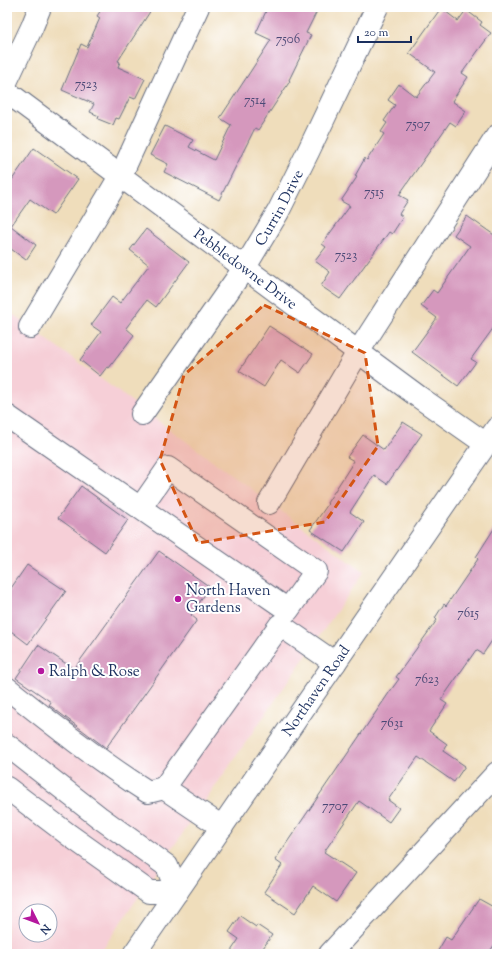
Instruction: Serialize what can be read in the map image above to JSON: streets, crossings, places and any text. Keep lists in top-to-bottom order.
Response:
{
  "streets": {
    "street": ["Currin Drive", "Pebbledowne Drive", "Northaven Road"]
  },
  "crossings": [
    ["Currin Drive", "Pebbledowne Drive"],
    ["Pebbledowne Drive", "Northaven Road"]
  ],
  "places": ["North Haven Gardens", "Ralph & Rose"],
  "house_numbers": [
    "7506",
    "7523",
    "7514",
    "7507",
    "7515",
    "7523",
    "7615",
    "7623",
    "7631",
    "7707"
  ],
  "scale_bar": "20 m",
  "north": "bottom right"
}
